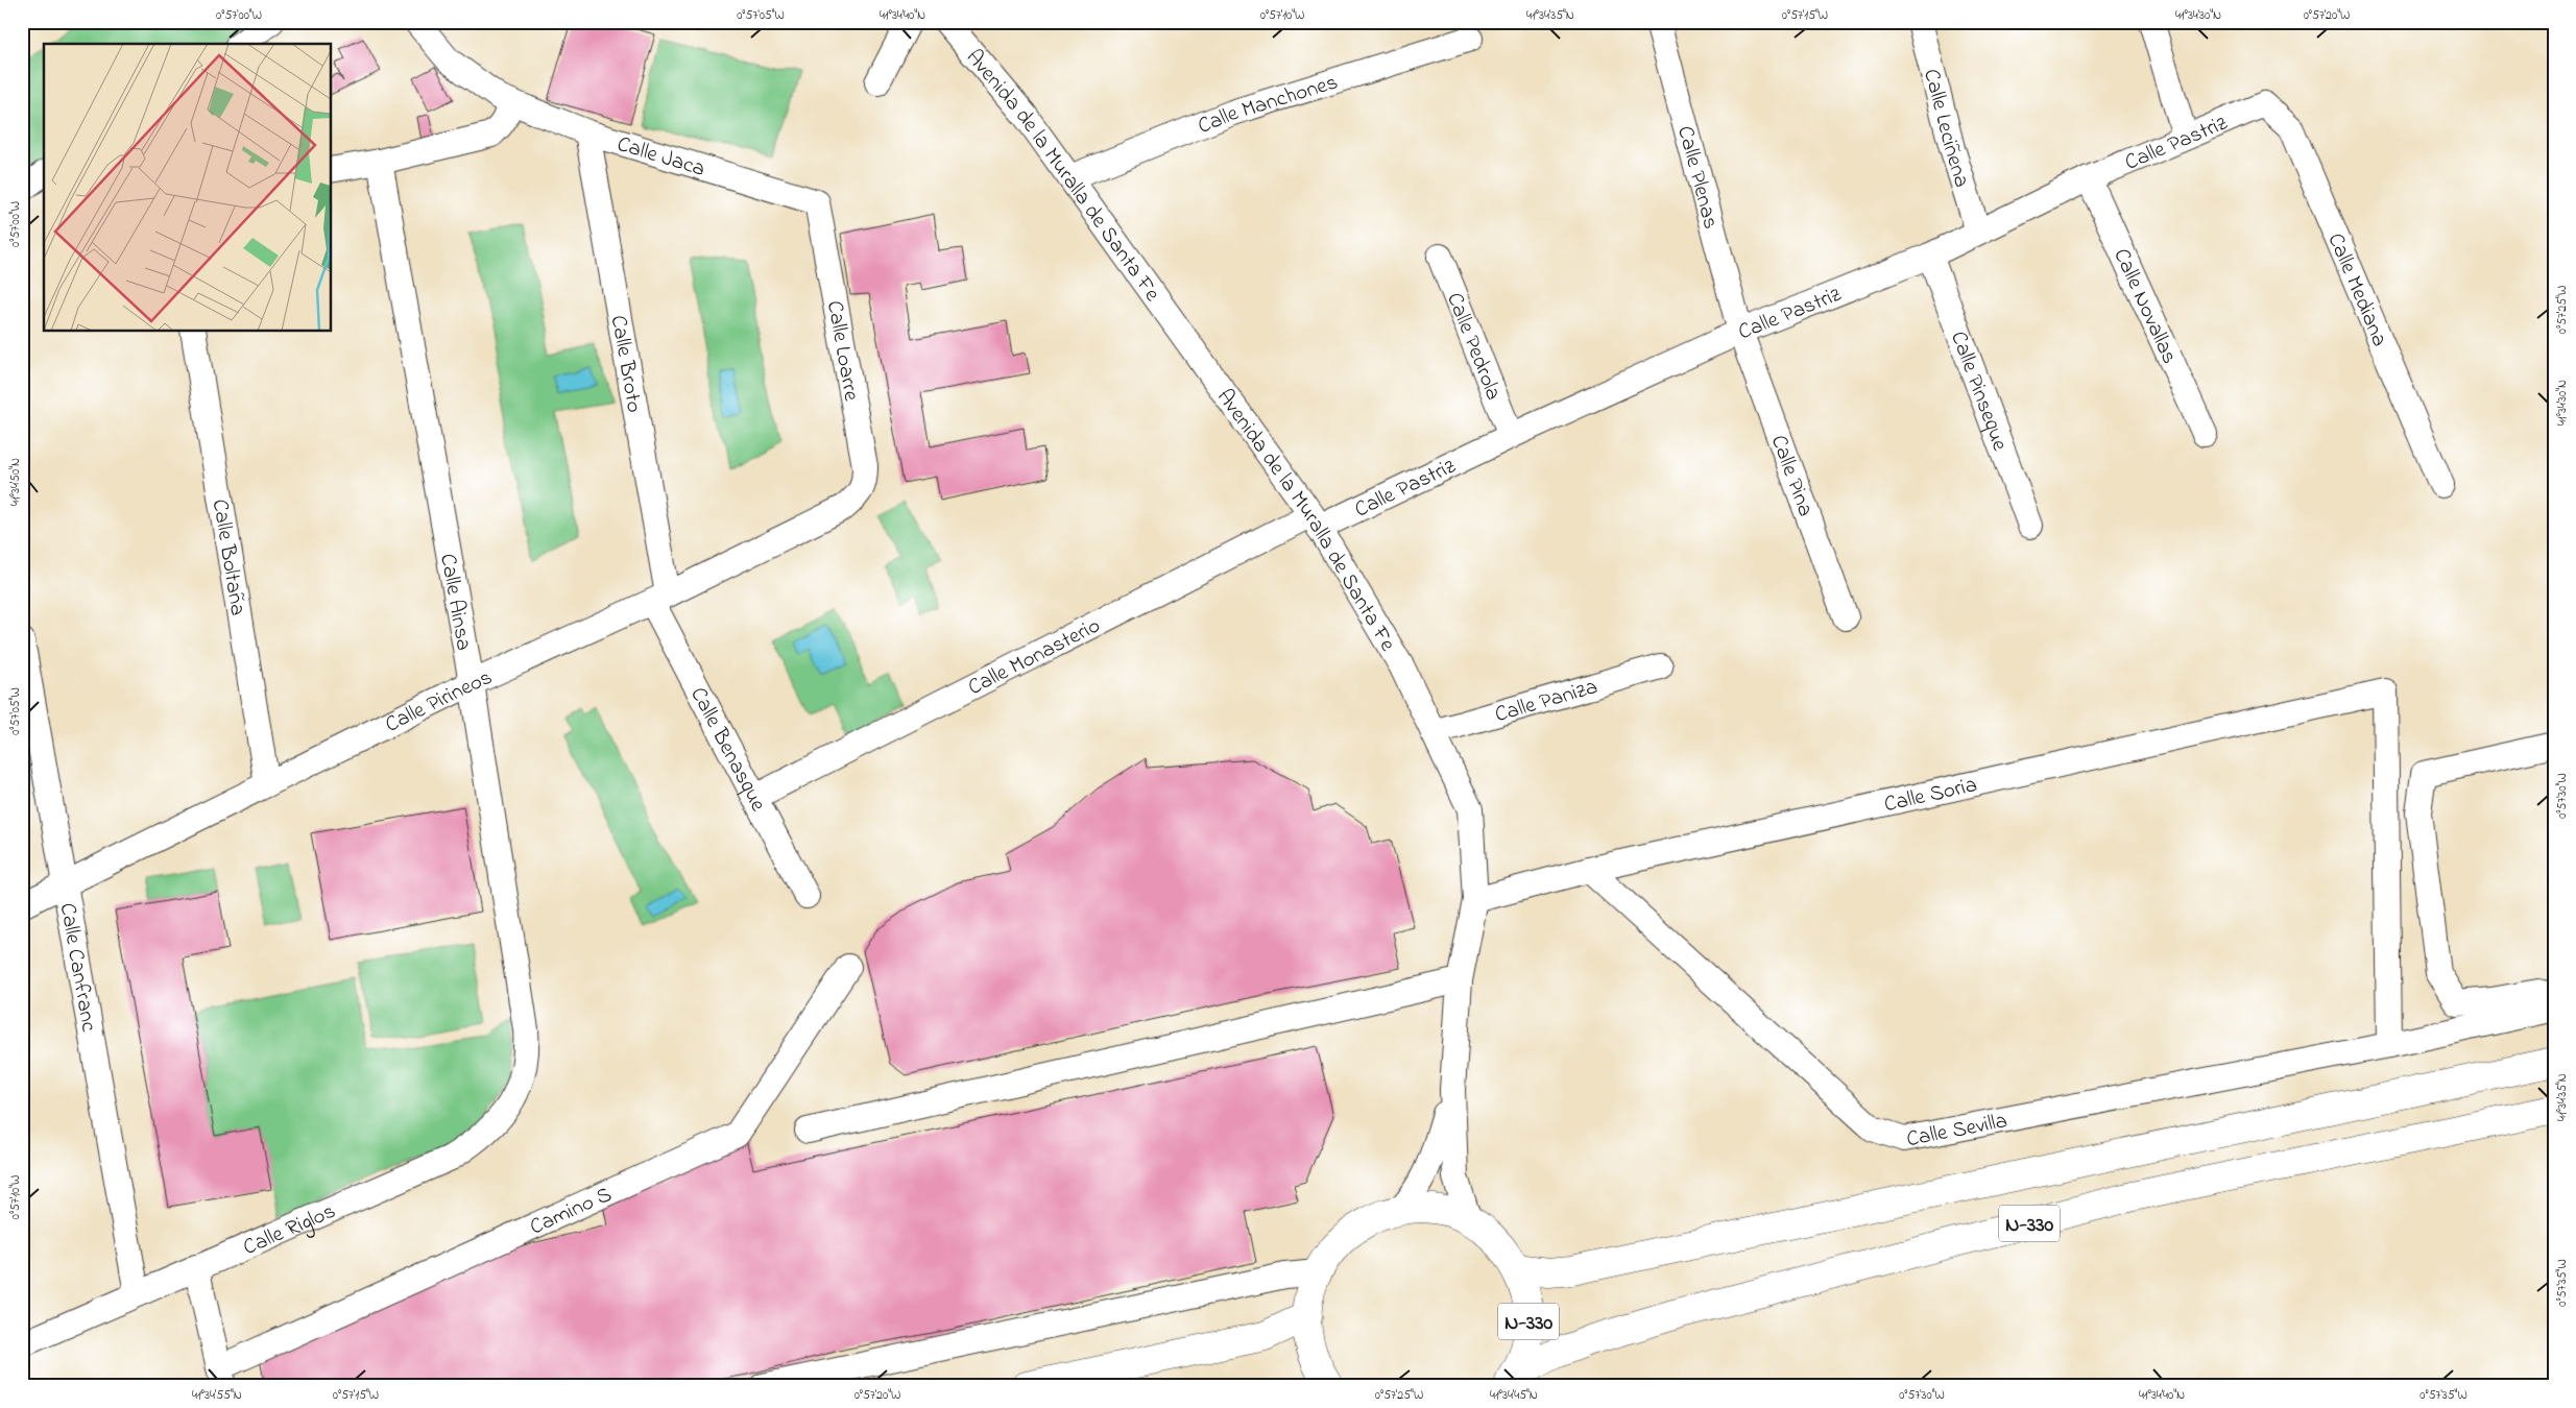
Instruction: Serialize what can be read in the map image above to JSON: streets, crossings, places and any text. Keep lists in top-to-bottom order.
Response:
{
  "streets": {
    "highway": ["N-330"],
    "street": [
      "Calle Manchones",
      "Calle Leciñena",
      "Calle Pastriz",
      "Calle Jaca",
      "Avenida de la Muralla de Santa Fe",
      "Calle Plenas",
      "Calle Mediana",
      "Calle Novallas",
      "Calle Pedrola",
      "Calle Loarre",
      "Calle Broto",
      "Calle Pinseque",
      "Calle Pina",
      "Calle Boltaña",
      "Calle Ainsa",
      "Calle Monasterio",
      "Calle Paniza",
      "Calle Pirineos",
      "Calle Benasque",
      "Calle Soria",
      "Calle Canfranc",
      "Calle Sevilla",
      "Camino S",
      "Calle Riglos"
    ]
  },
  "crossings": [
    ["Calle Manchones", "Avenida de la Muralla de Santa Fe"],
    ["Calle Leciñena", "Calle Pastriz"],
    ["Calle Pastriz", "Avenida de la Muralla de Santa Fe"],
    ["Calle Pastriz", "Calle Plenas"],
    ["Calle Pastriz", "Calle Mediana"],
    ["Calle Pastriz", "Calle Novallas"],
    ["Calle Pastriz", "Calle Pedrola"],
    ["Calle Pastriz", "Calle Pinseque"],
    ["Calle Pastriz", "Calle Pina"],
    ["Calle Pastriz", "Calle Monasterio"],
    ["Calle Jaca", "Calle Loarre"],
    ["Calle Jaca", "Calle Broto"],
    ["Avenida de la Muralla de Santa Fe", "Calle Monasterio"],
    ["Avenida de la Muralla de Santa Fe", "Calle Paniza"],
    ["Avenida de la Muralla de Santa Fe", "Calle Soria"],
    ["Avenida de la Muralla de Santa Fe", "N-330"],
    ["Calle Plenas", "Calle Pina"],
    ["Calle Loarre", "Calle Pirineos"],
    ["Calle Broto", "Calle Pirineos"],
    ["Calle Broto", "Calle Benasque"],
    ["Calle Boltaña", "Calle Pirineos"],
    ["Calle Ainsa", "Calle Pirineos"],
    ["Calle Ainsa", "Calle Riglos"],
    ["Calle Monasterio", "Calle Benasque"],
    ["Calle Pirineos", "Calle Benasque"],
    ["Calle Pirineos", "Calle Canfranc"],
    ["Calle Soria", "Calle Sevilla"],
    ["Calle Canfranc", "Calle Riglos"]
  ],
  "coordinates": [
    "0°57'00\"W",
    "0°57'05\"W",
    "41°34'40\"N",
    "0°57'10\"W",
    "41°34'35\"N",
    "0°57'15\"W",
    "41°34'30\"N",
    "0°57'20\"W",
    "0°57'25\"W",
    "41°34'50\"N",
    "0°57'30\"W",
    "0°57'35\"W",
    "41°34'55\"N",
    "41°34'45\"N"
  ]
}
